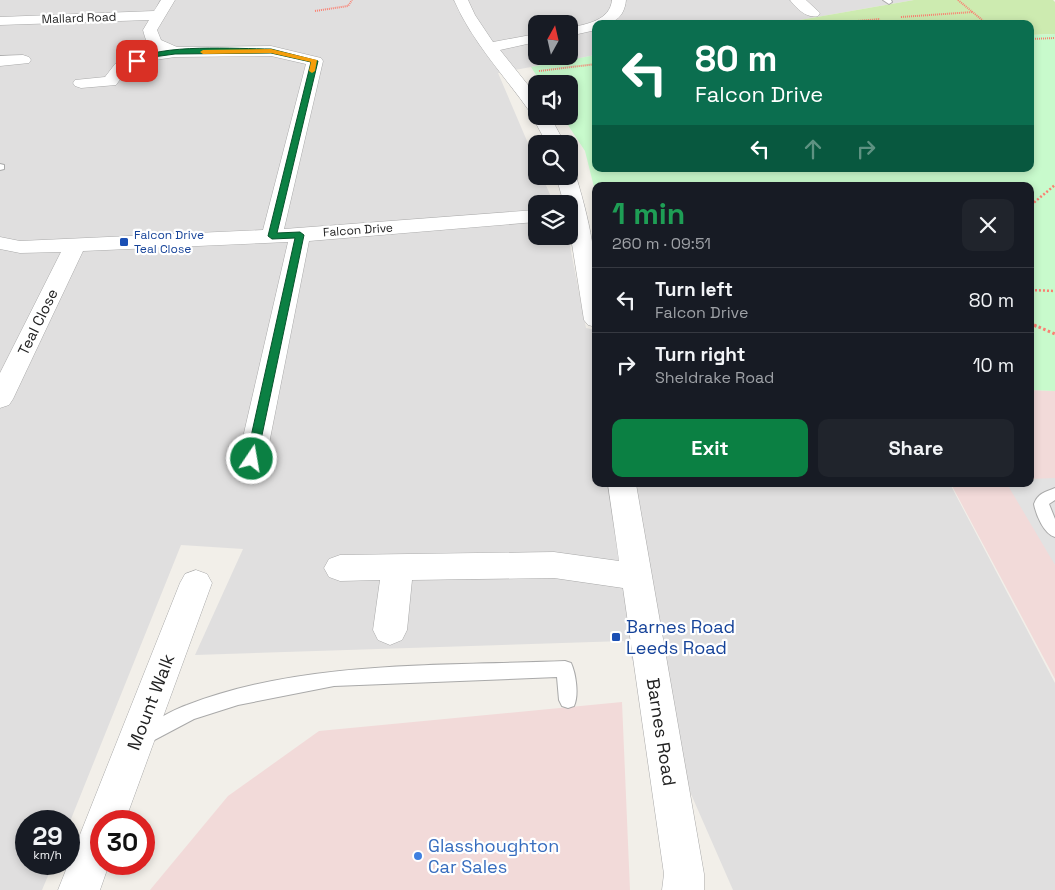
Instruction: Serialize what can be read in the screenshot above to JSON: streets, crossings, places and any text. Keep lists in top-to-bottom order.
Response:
{
  "streets": {
    "street": [
      "Mallard Road",
      "Falcon Drive",
      "Teal Close",
      "Mount Walk",
      "Barnes Road"
    ]
  },
  "crossings": [
    ["Falcon Drive", "Teal Close"]
  ],
  "places": {
    "transit": ["Falcon Drive Teal Close", "Barnes Road Leeds Road"],
    "other": ["Glasshoughton Car Sales"]
  },
  "north": "top",
  "page": {
    "turn": ["80 m", "Falcon Drive"],
    "heading": ["1 min", "260 m · 09:51"],
    "list": [
      {
        "name": "Turn left",
        "note": "Falcon Drive",
        "value": "80 m"
      },
      {
        "name": "Turn right",
        "note": "Sheldrake Road",
        "value": "10 m"
      }
    ],
    "buttons": ["Exit", "Share"],
    "speed": "29 km/h",
    "limit": "30"
  }
}
